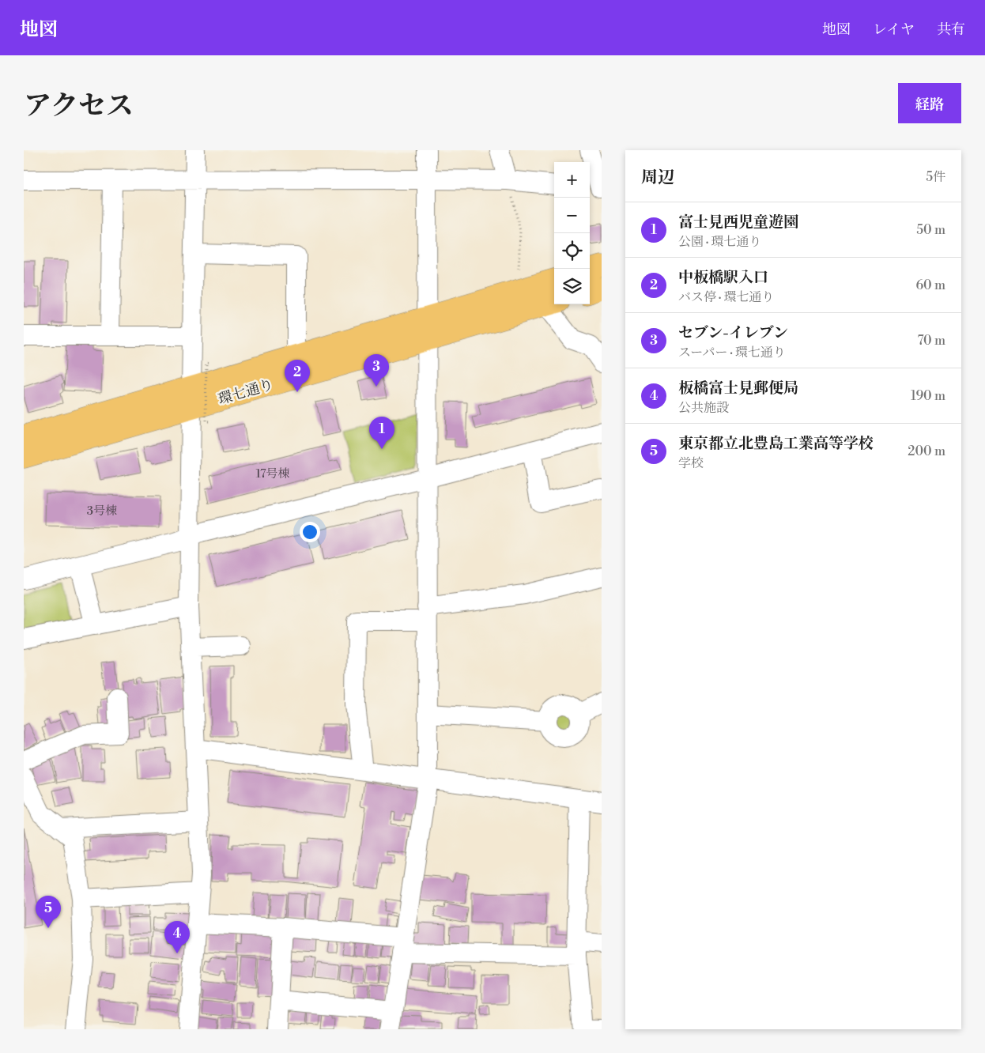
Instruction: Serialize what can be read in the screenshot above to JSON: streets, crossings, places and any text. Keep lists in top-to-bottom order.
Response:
{
  "streets": {
    "main road": ["環七通り"]
  },
  "house_numbers": ["17号棟", "3号棟"],
  "page": {
    "header": "地図",
    "nav": ["地図", "レイヤ", "共有"],
    "title": "アクセス",
    "buttons": "経路",
    "heading": ["周辺", "5件"],
    "map_buttons": ["+", "−"],
    "list": [
      {
        "mark": "1",
        "name": "富士見西児童遊園",
        "note": "公園 · 環七通り",
        "value": "50 m"
      },
      {
        "mark": "2",
        "name": "中板橋駅入口",
        "note": "バス停 · 環七通り",
        "value": "60 m"
      },
      {
        "mark": "3",
        "name": "セブン-イレブン",
        "note": "スーパー · 環七通り",
        "value": "70 m"
      },
      {
        "mark": "4",
        "name": "板橋富士見郵便局",
        "note": "公共施設",
        "value": "190 m"
      },
      {
        "mark": "5",
        "name": "東京都立北豊島工業高等学校",
        "note": "学校",
        "value": "200 m"
      }
    ],
    "pins": [
      "3",
      "2",
      "1",
      "5",
      "4"
    ]
  }
}
